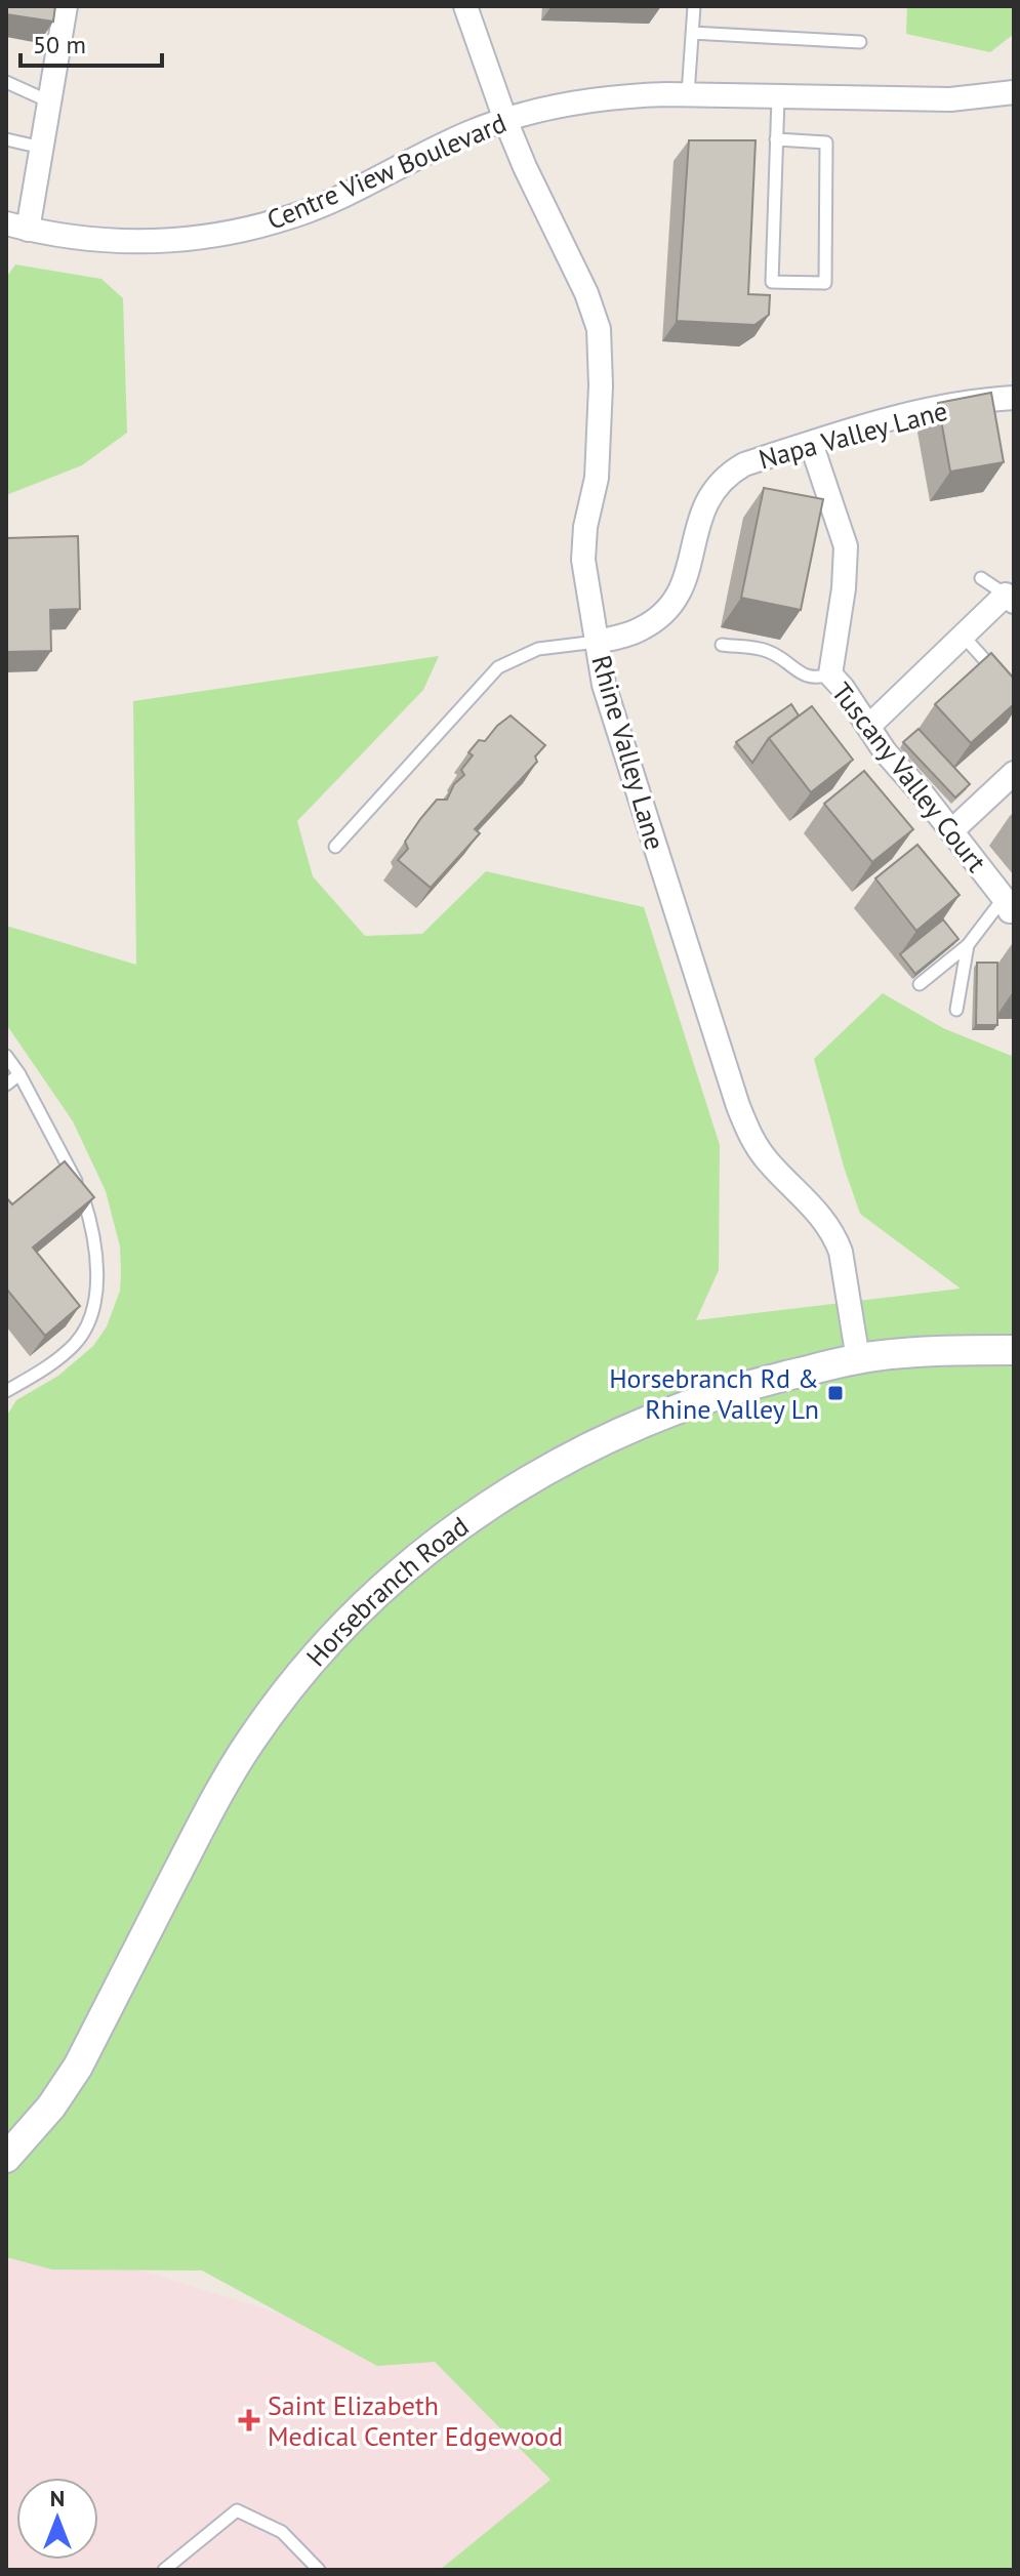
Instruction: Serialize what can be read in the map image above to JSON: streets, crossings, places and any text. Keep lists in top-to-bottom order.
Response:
{
  "streets": {
    "street": [
      "Centre View Boulevard",
      "Napa Valley Lane",
      "Rhine Valley Lane",
      "Tuscany Valley Court",
      "Horsebranch Road"
    ]
  },
  "crossings": [
    ["Centre View Boulevard", "Rhine Valley Lane"],
    ["Napa Valley Lane", "Rhine Valley Lane"],
    ["Napa Valley Lane", "Tuscany Valley Court"],
    ["Rhine Valley Lane", "Horsebranch Road"]
  ],
  "places": {
    "transit": ["Horsebranch Rd & Rhine Valley Ln"],
    "health": ["Saint Elizabeth Medical Center Edgewood"]
  },
  "scale_bar": "50 m",
  "north": "top"
}
